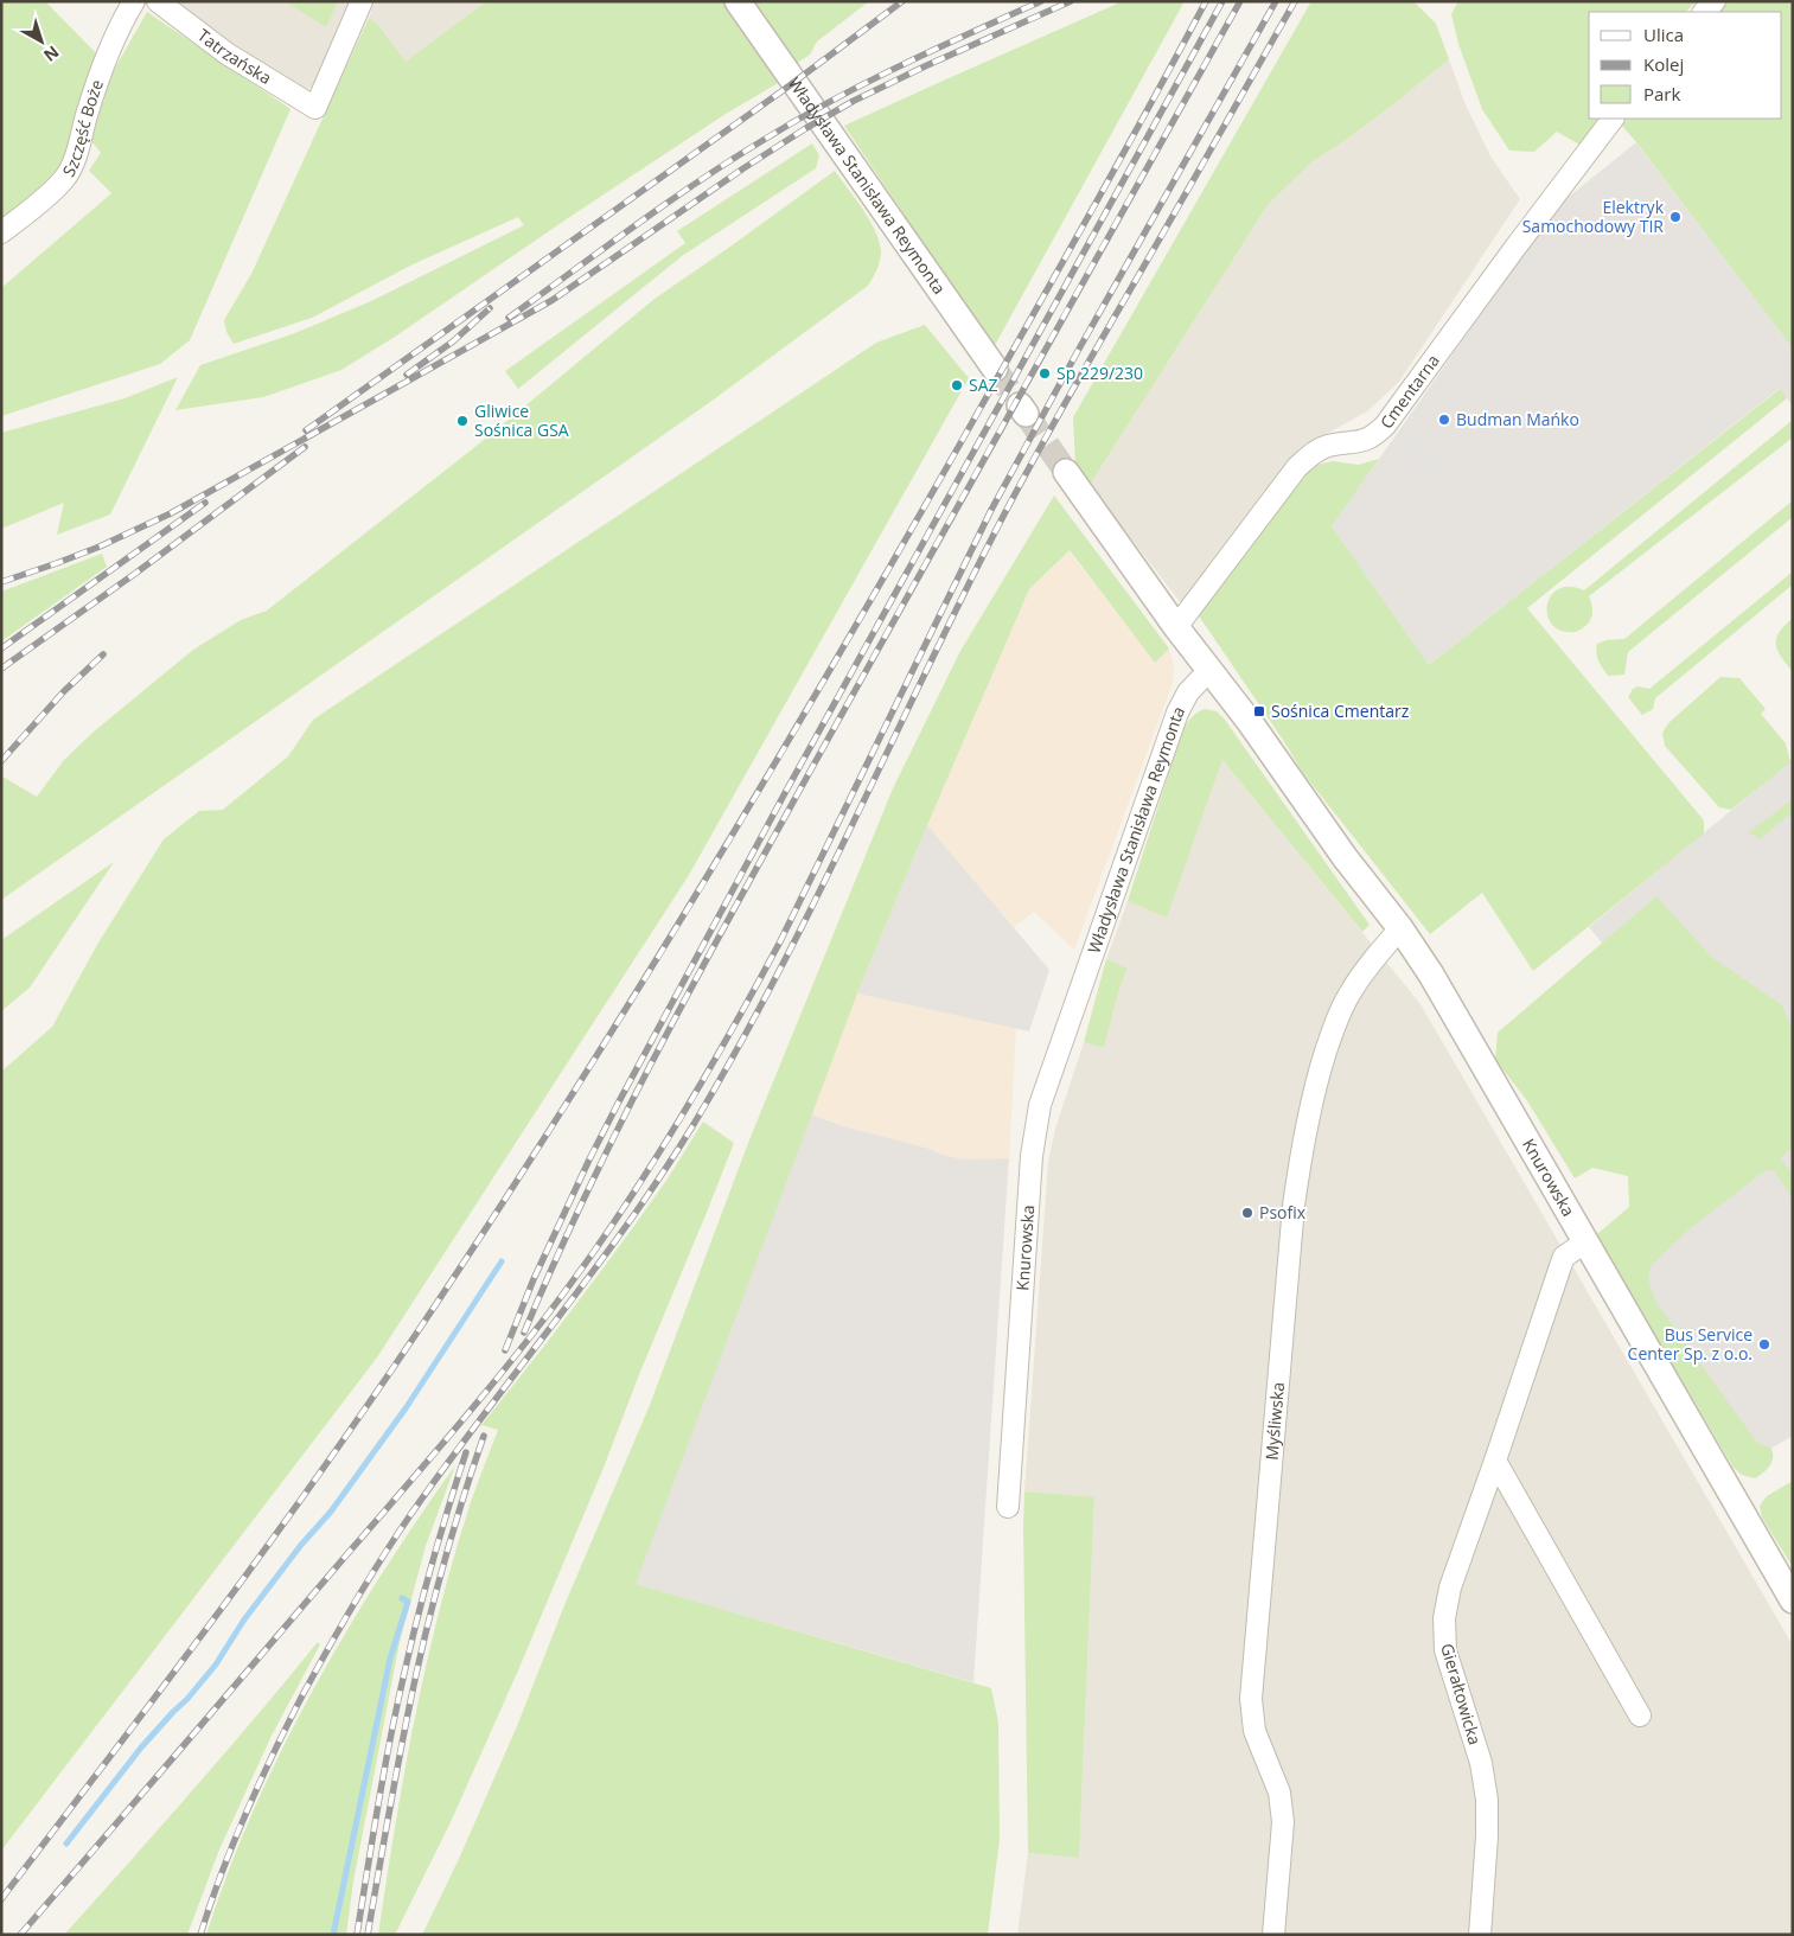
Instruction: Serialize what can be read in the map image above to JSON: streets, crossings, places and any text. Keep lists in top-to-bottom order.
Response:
{
  "streets": {
    "street": [
      "Tatrzańska",
      "Szczęść Boże",
      "Władysława Stanisława Reymonta",
      "Cmentarna",
      "Knurowska",
      "Myśliwska",
      "Gierałtowicka"
    ]
  },
  "crossings": [
    ["Władysława Stanisława Reymonta", "Knurowska"],
    ["Knurowska", "Myśliwska"],
    ["Knurowska", "Gierałtowicka"]
  ],
  "places": {
    "other": [
      "Elektryk Samochodowy TIR",
      "Sp 229/230",
      "SAZ",
      "Budman Mańko",
      "Gliwice Sośnica GSA",
      "Psofix",
      "Bus Service Center Sp. z o.o."
    ],
    "transit": ["Sośnica Cmentarz"]
  },
  "legend": ["Ulica", "Kolej", "Park"],
  "north": "bottom right"
}
